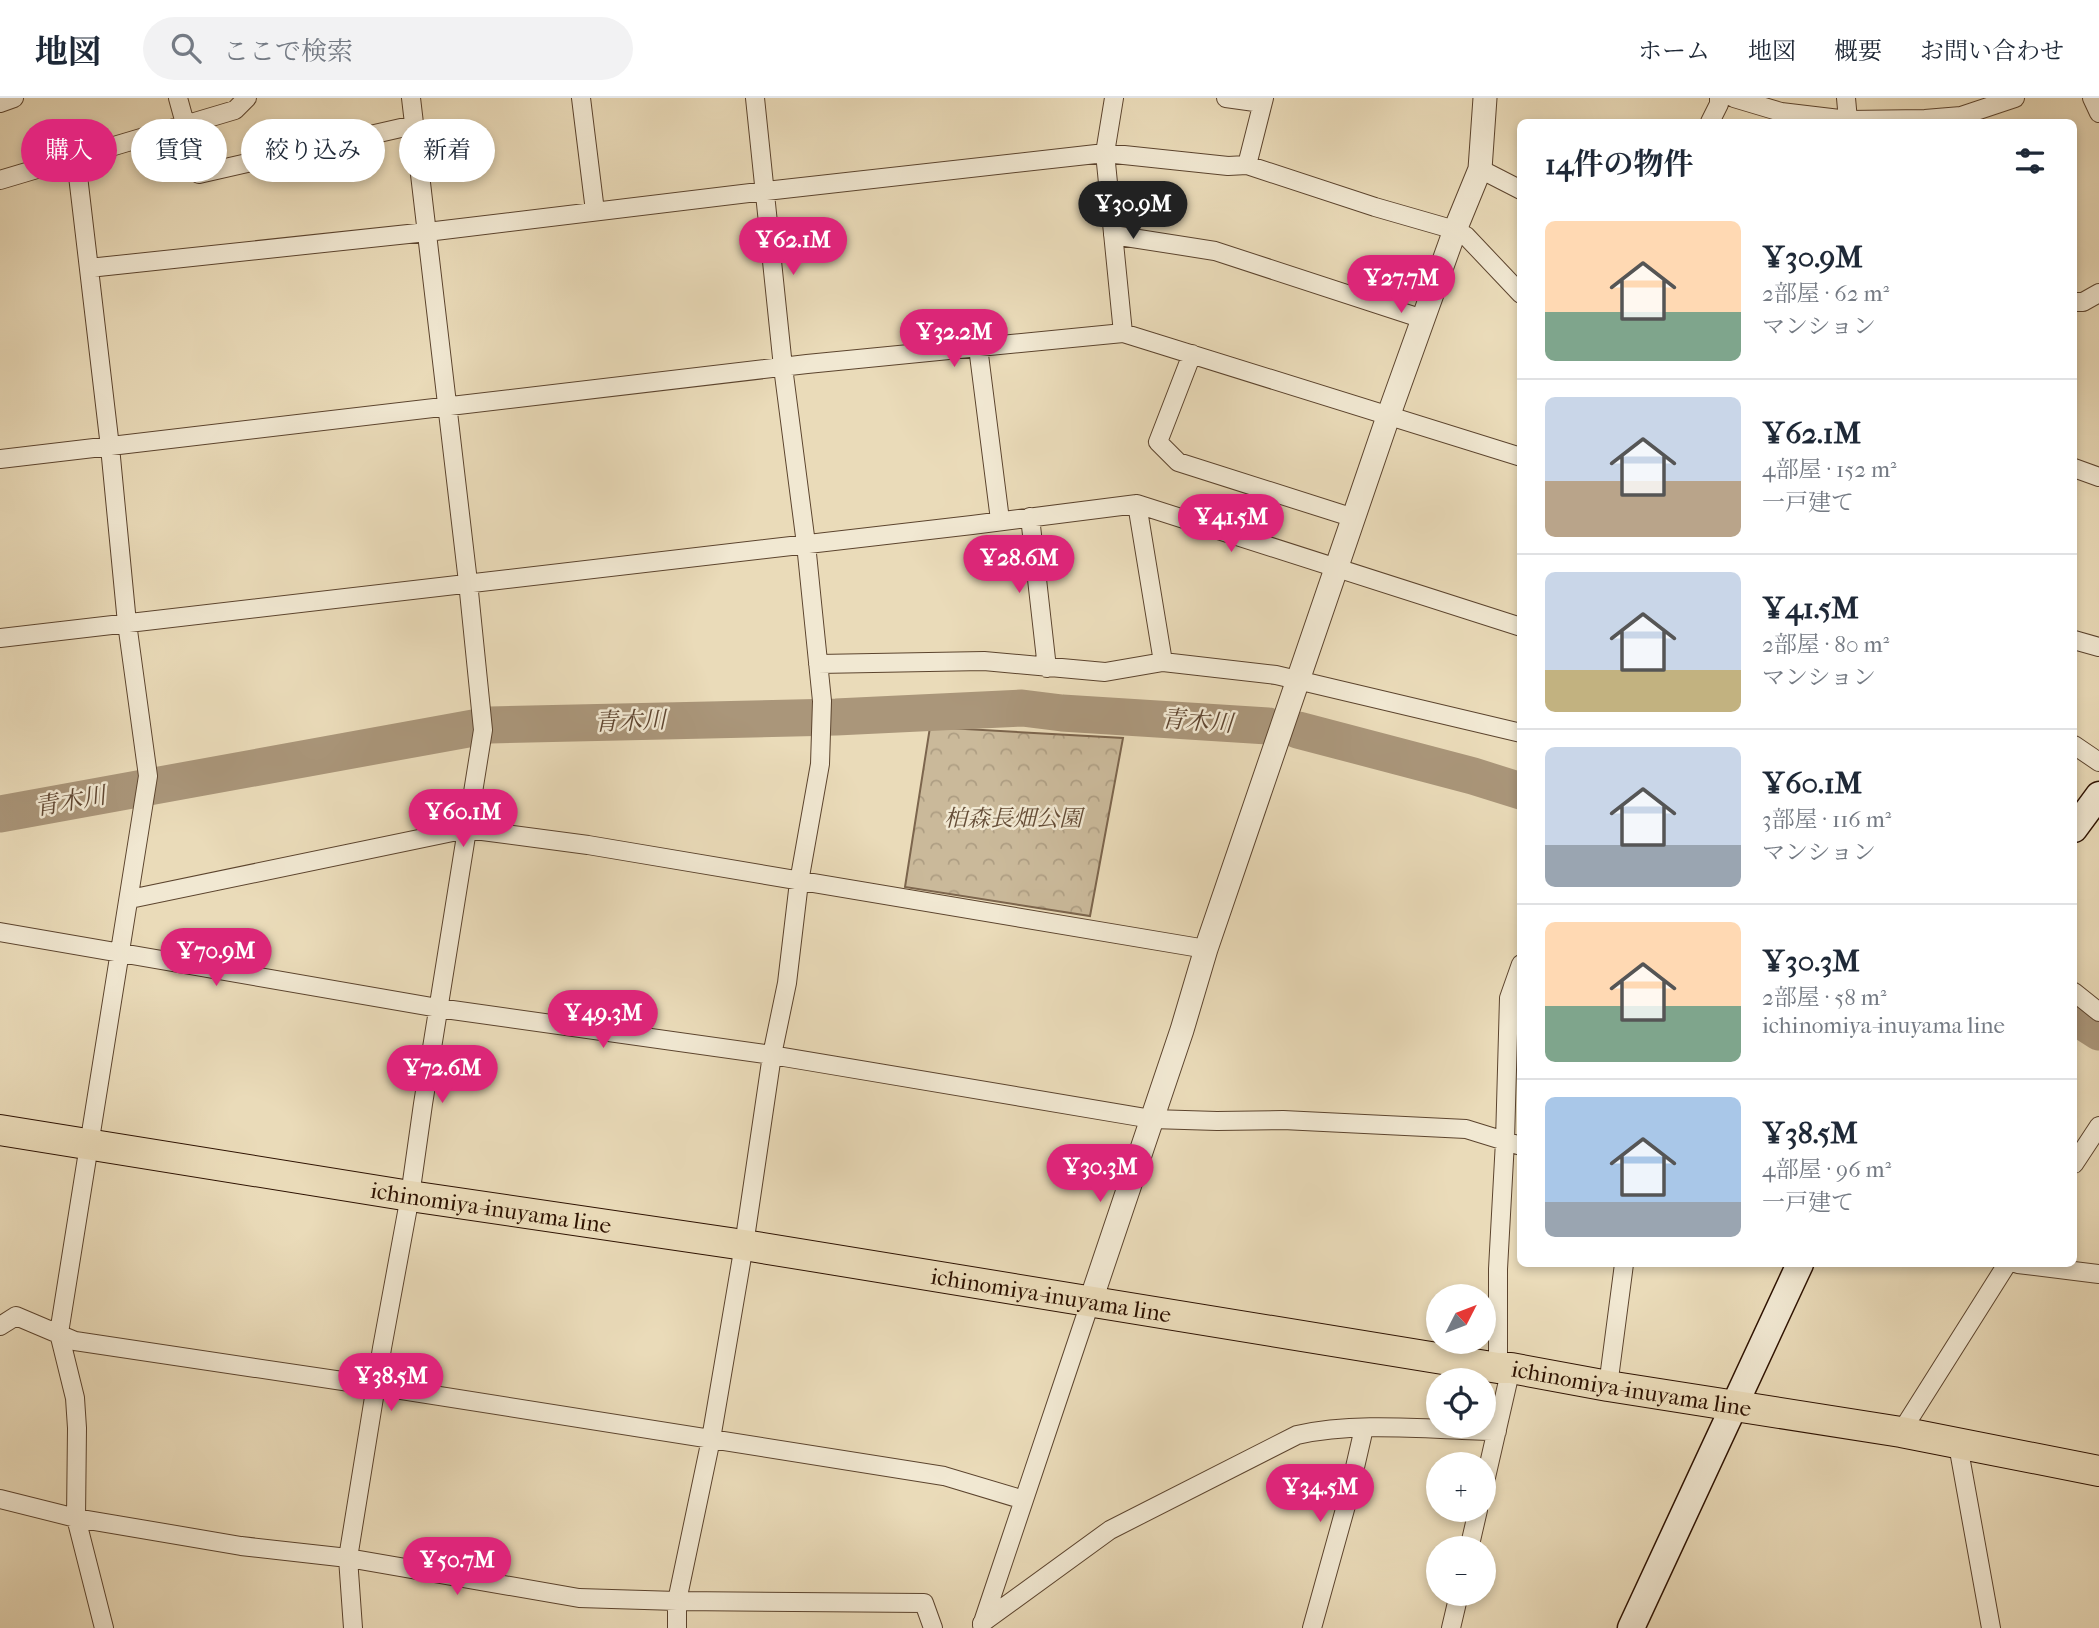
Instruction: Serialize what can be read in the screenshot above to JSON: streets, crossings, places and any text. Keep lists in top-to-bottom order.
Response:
{
  "streets": {
    "main road": ["ichinomiya-inuyama line"]
  },
  "water": ["青木川"],
  "parks": ["柏森長畑公園"],
  "north": "top right",
  "page": {
    "header": "地図",
    "search": "ここで検索",
    "nav": [
      "ホーム",
      "地図",
      "概要",
      "お問い合わせ"
    ],
    "chip": [
      "購入",
      "賃貸",
      "絞り込み",
      "新着"
    ],
    "heading": "14件の物件",
    "price": [
      "¥30.9M",
      "¥62.1M",
      "¥27.7M",
      "¥32.2M",
      "¥41.5M",
      "¥28.6M",
      "¥60.1M",
      "¥70.9M",
      "¥49.3M",
      "¥72.6M",
      "¥30.3M",
      "¥38.5M",
      "¥34.5M",
      "¥50.7M"
    ],
    "list": [
      {
        "name": "¥30.9M",
        "note": "2部屋 · 62 m² · マンション"
      },
      {
        "name": "¥62.1M",
        "note": "4部屋 · 152 m² · 一戸建て"
      },
      {
        "name": "¥41.5M",
        "note": "2部屋 · 80 m² · マンション"
      },
      {
        "name": "¥60.1M",
        "note": "3部屋 · 116 m² · マンション"
      },
      {
        "name": "¥30.3M",
        "note": "2部屋 · 58 m² · ichinomiya-inuyama line"
      },
      {
        "name": "¥38.5M",
        "note": "4部屋 · 96 m² · 一戸建て"
      }
    ],
    "map_buttons": ["+", "−"]
  }
}
